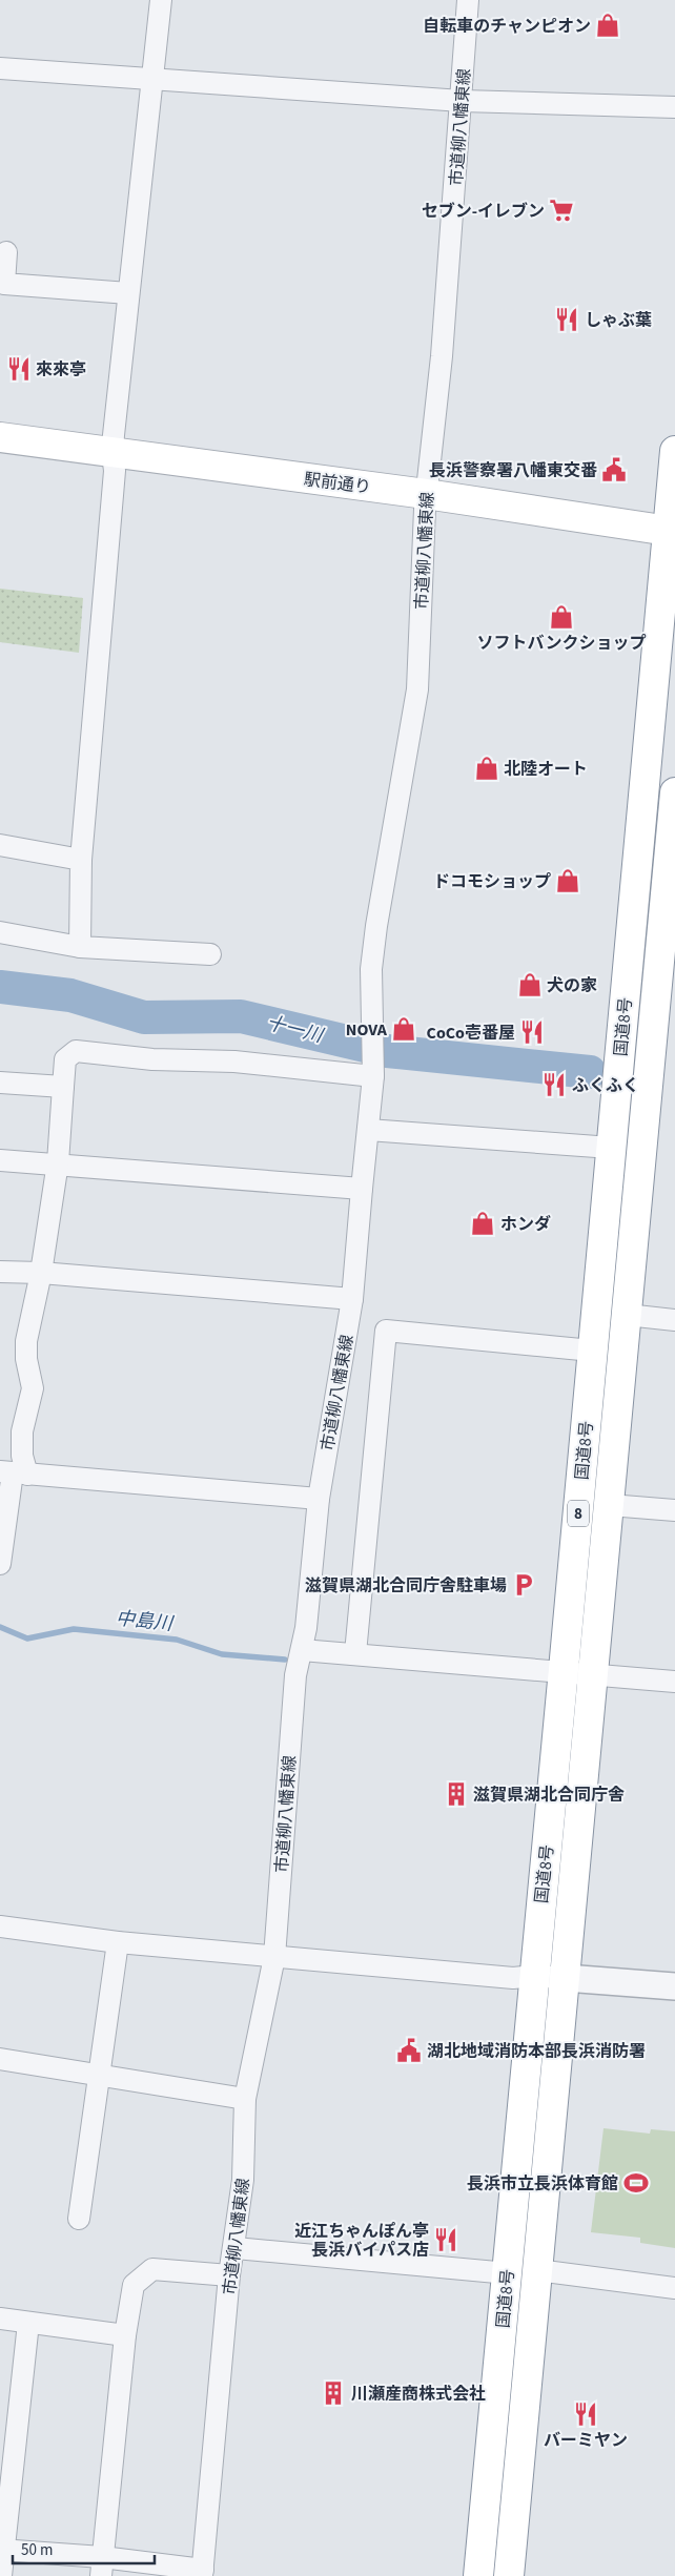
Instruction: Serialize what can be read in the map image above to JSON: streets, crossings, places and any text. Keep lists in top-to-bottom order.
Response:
{
  "streets": {
    "main road": ["駅前通り", "国道8号", "8"],
    "street": ["市道柳八幡東線"]
  },
  "crossings": [
    ["市道柳八幡東線", "駅前通り"],
    ["駅前通り", "国道8号"]
  ],
  "water": ["十一川", "中島川"],
  "places": {
    "shop": [
      "自転車のチャンピオン",
      "ソフトバンクショップ",
      "北陸オート",
      "ドコモショップ",
      "犬の家",
      "NOVA",
      "ホンダ"
    ],
    "supermarket": ["セブン-イレブン"],
    "restaurant": [
      "しゃぶ葉",
      "來來亭",
      "CoCo壱番屋",
      "ふくふく",
      "近江ちゃんぽん亭 長浜バイパス店",
      "バーミヤン"
    ],
    "public building": ["長浜警察署八幡東交番", "湖北地域消防本部長浜消防署"],
    "parking": ["滋賀県湖北合同庁舎駐車場"],
    "building": ["滋賀県湖北合同庁舎", "川瀬産商株式会社"],
    "sports": ["長浜市立長浜体育館"]
  },
  "scale_bar": "50 m"
}
